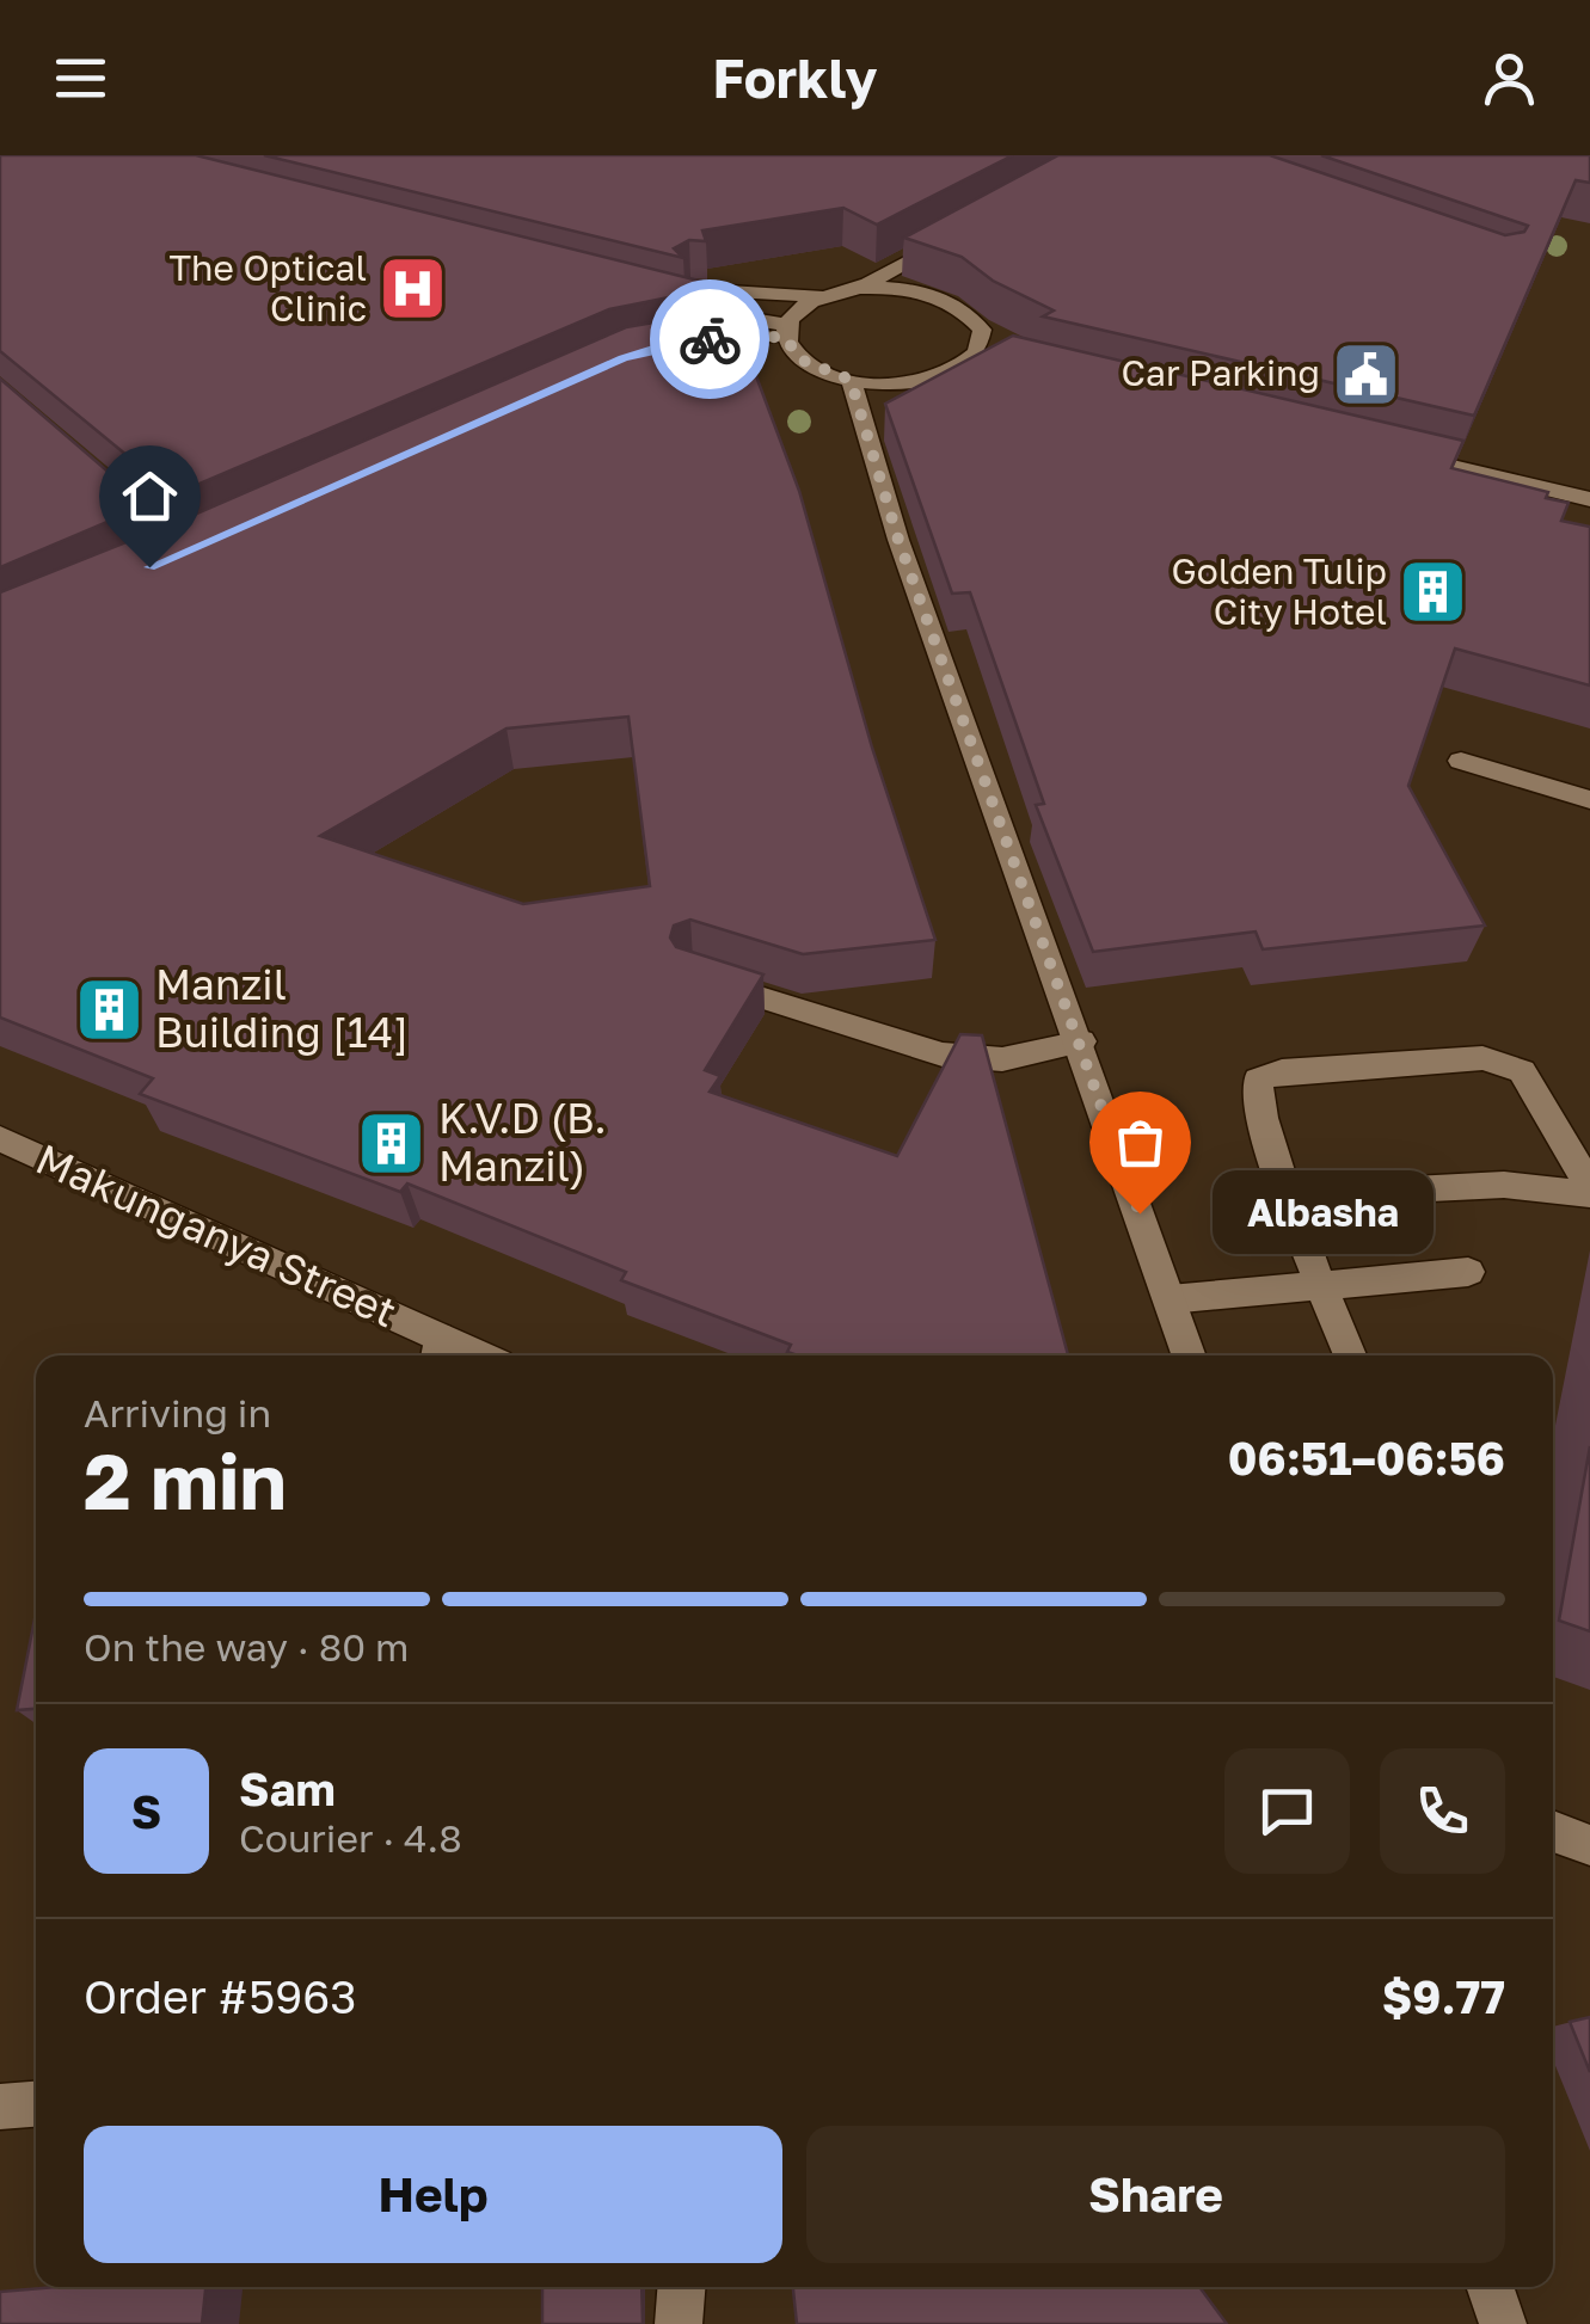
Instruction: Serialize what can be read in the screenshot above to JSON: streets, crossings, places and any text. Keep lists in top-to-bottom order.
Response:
{
  "streets": {
    "street": ["Makunganya Street"]
  },
  "places": {
    "hospital": ["The Optical Clinic"],
    "public building": ["Car Parking"],
    "building": ["Golden Tulip City Hotel", "Manzil Building [14]", "K.V.D (B. Manzil)"],
    "other": ["Albasha"]
  },
  "page": {
    "header": "Forkly",
    "bubble": "Albasha",
    "heading": ["2 min", "Arriving in", "06:51–06:56"],
    "panel": [
      "Sam",
      "Courier · 4.8",
      "Order #5963",
      "$9.77"
    ],
    "bar": "On the way · 80 m",
    "round": "S",
    "buttons": ["Help", "Share"]
  }
}
